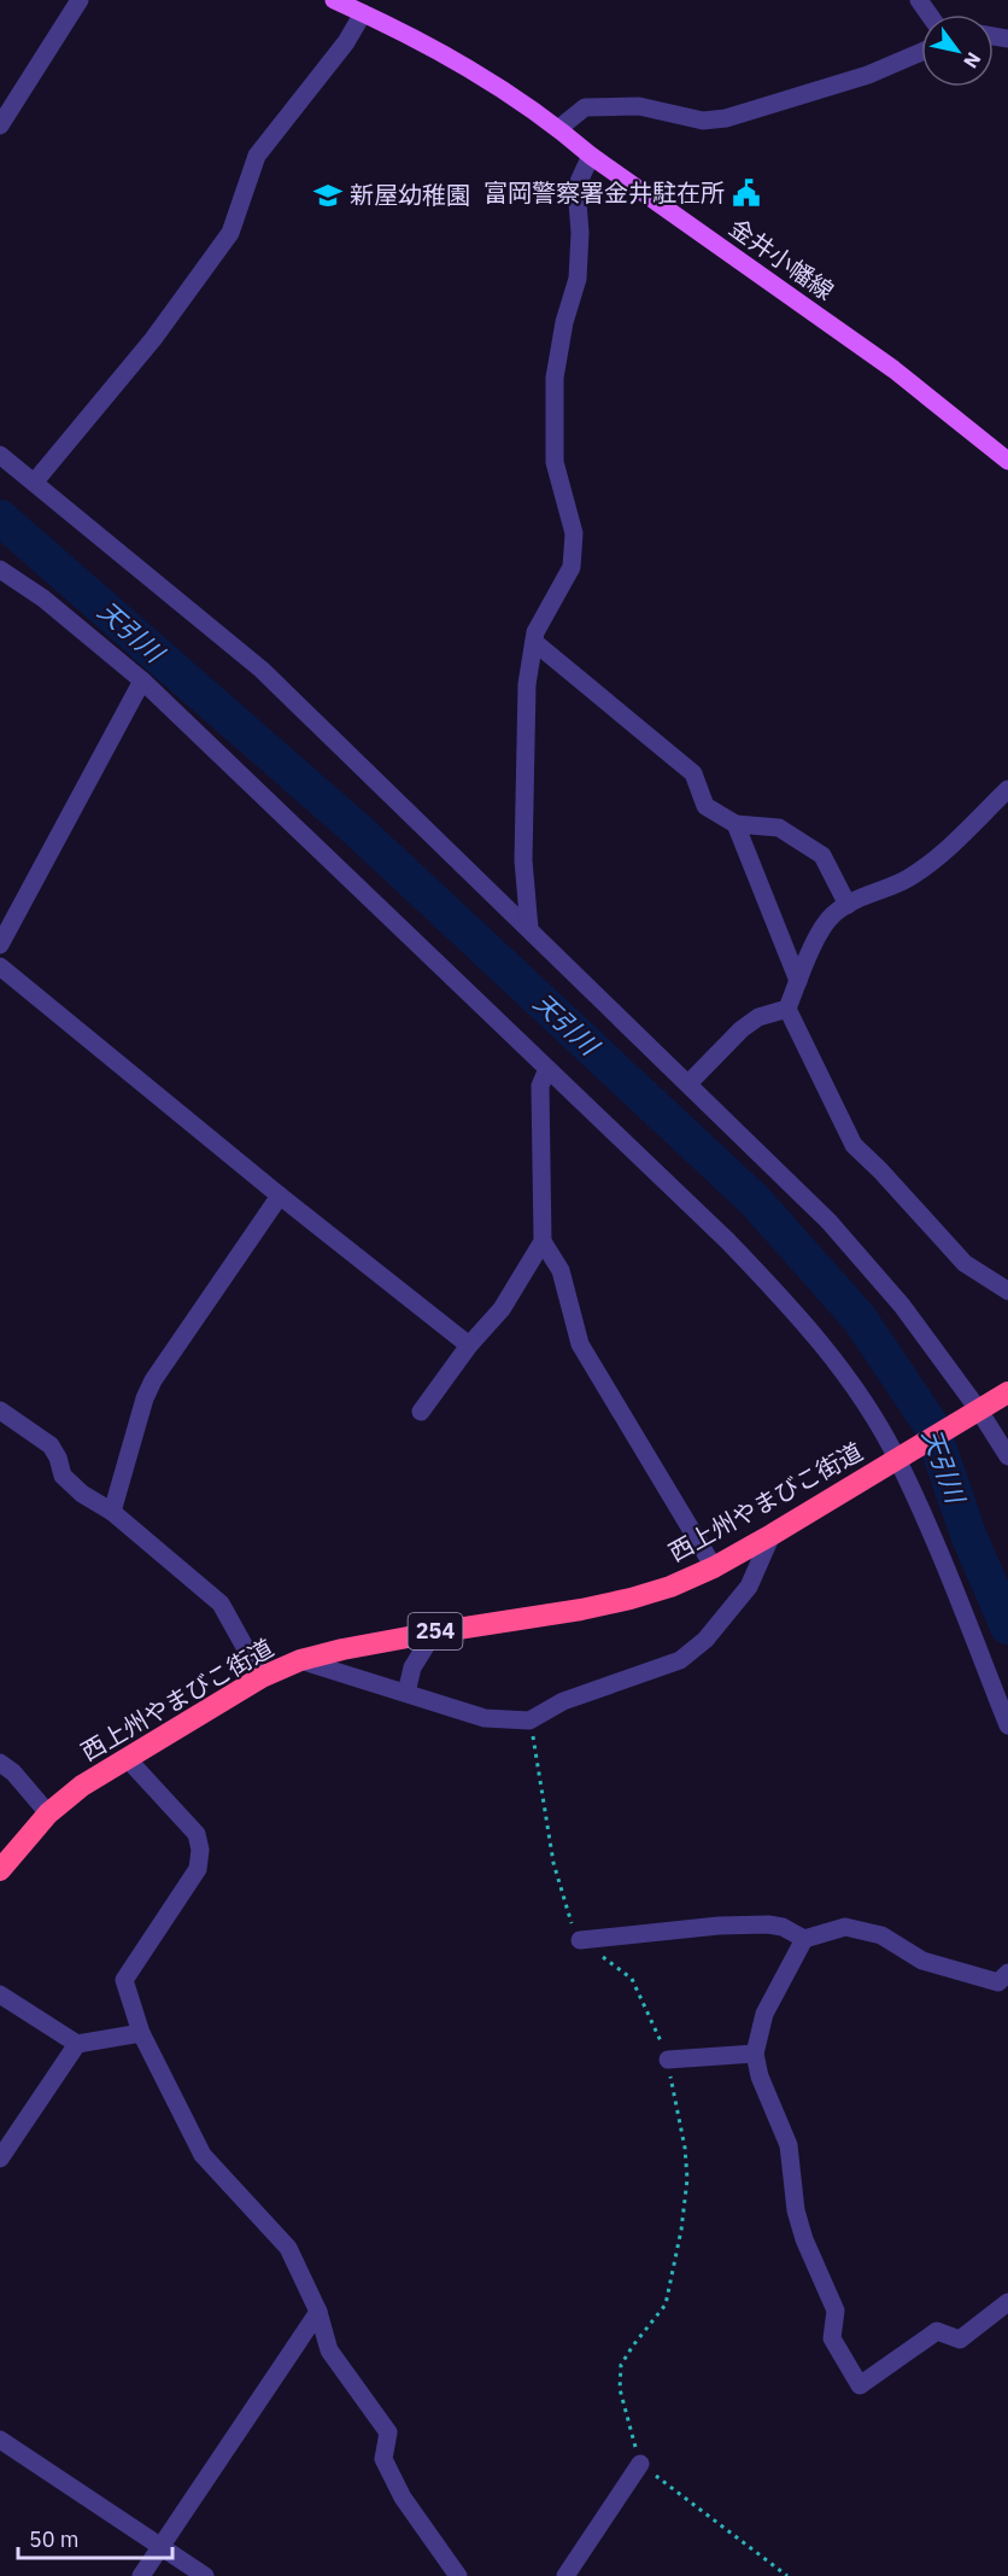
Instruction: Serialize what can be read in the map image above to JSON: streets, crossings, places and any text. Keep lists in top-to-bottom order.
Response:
{
  "streets": {
    "highway": ["西上州やまびこ街道", "254"],
    "main road": ["金井小幡線"]
  },
  "water": ["天引川"],
  "places": {
    "public building": ["富岡警察署金井駐在所"],
    "school or university": ["新屋幼稚園"]
  },
  "scale_bar": "50 m",
  "north": "bottom right"
}
